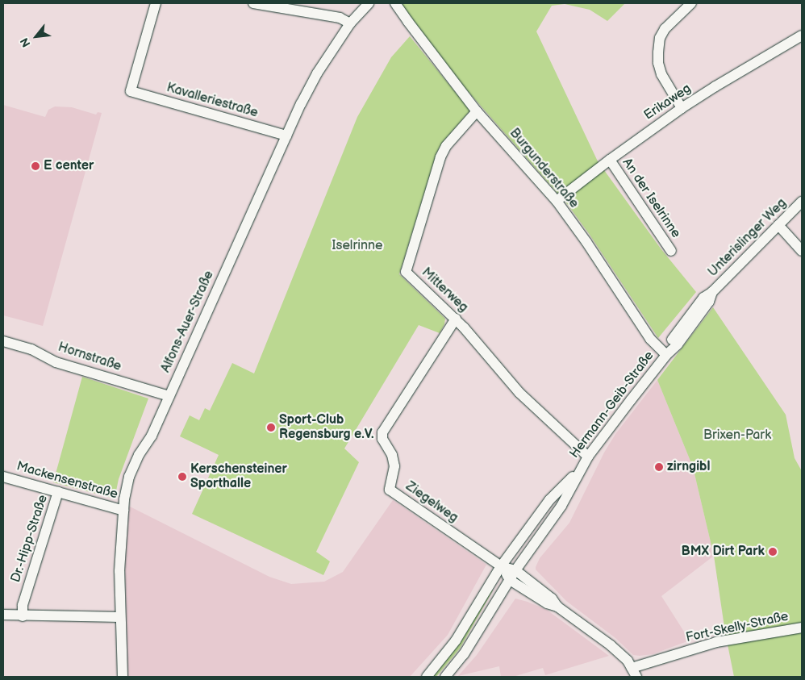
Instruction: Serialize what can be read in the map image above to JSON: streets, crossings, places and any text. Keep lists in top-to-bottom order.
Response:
{
  "streets": {
    "street": [
      "Kavalleriestraße",
      "Erikaweg",
      "Burgunderstraße",
      "An der Iselrinne",
      "Unterislinger Weg",
      "Mitterweg",
      "Alfons-Auer-Straße",
      "Hornstraße",
      "Hermann-Geib-Straße",
      "Mackensenstraße",
      "Ziegelweg",
      "Dr.-Hipp-Straße",
      "Fort-Skelly-Straße"
    ]
  },
  "crossings": [
    ["Kavalleriestraße", "Alfons-Auer-Straße"],
    ["Erikaweg", "Burgunderstraße"],
    ["Erikaweg", "An der Iselrinne"],
    ["Burgunderstraße", "Unterislinger Weg"],
    ["Burgunderstraße", "Mitterweg"],
    ["Burgunderstraße", "Hermann-Geib-Straße"],
    ["Unterislinger Weg", "Hermann-Geib-Straße"],
    ["Mitterweg", "Hermann-Geib-Straße"],
    ["Mitterweg", "Ziegelweg"],
    ["Alfons-Auer-Straße", "Hornstraße"],
    ["Alfons-Auer-Straße", "Mackensenstraße"],
    ["Hermann-Geib-Straße", "Ziegelweg"],
    ["Mackensenstraße", "Dr.-Hipp-Straße"]
  ],
  "parks": ["Iselrinne", "Brixen-Park"],
  "places": [
    "E center",
    "Sport-Club Regensburg e.V.",
    "zirngibl",
    "Kerschensteiner Sporthalle",
    "BMX Dirt Park"
  ],
  "north": "bottom left"
}
